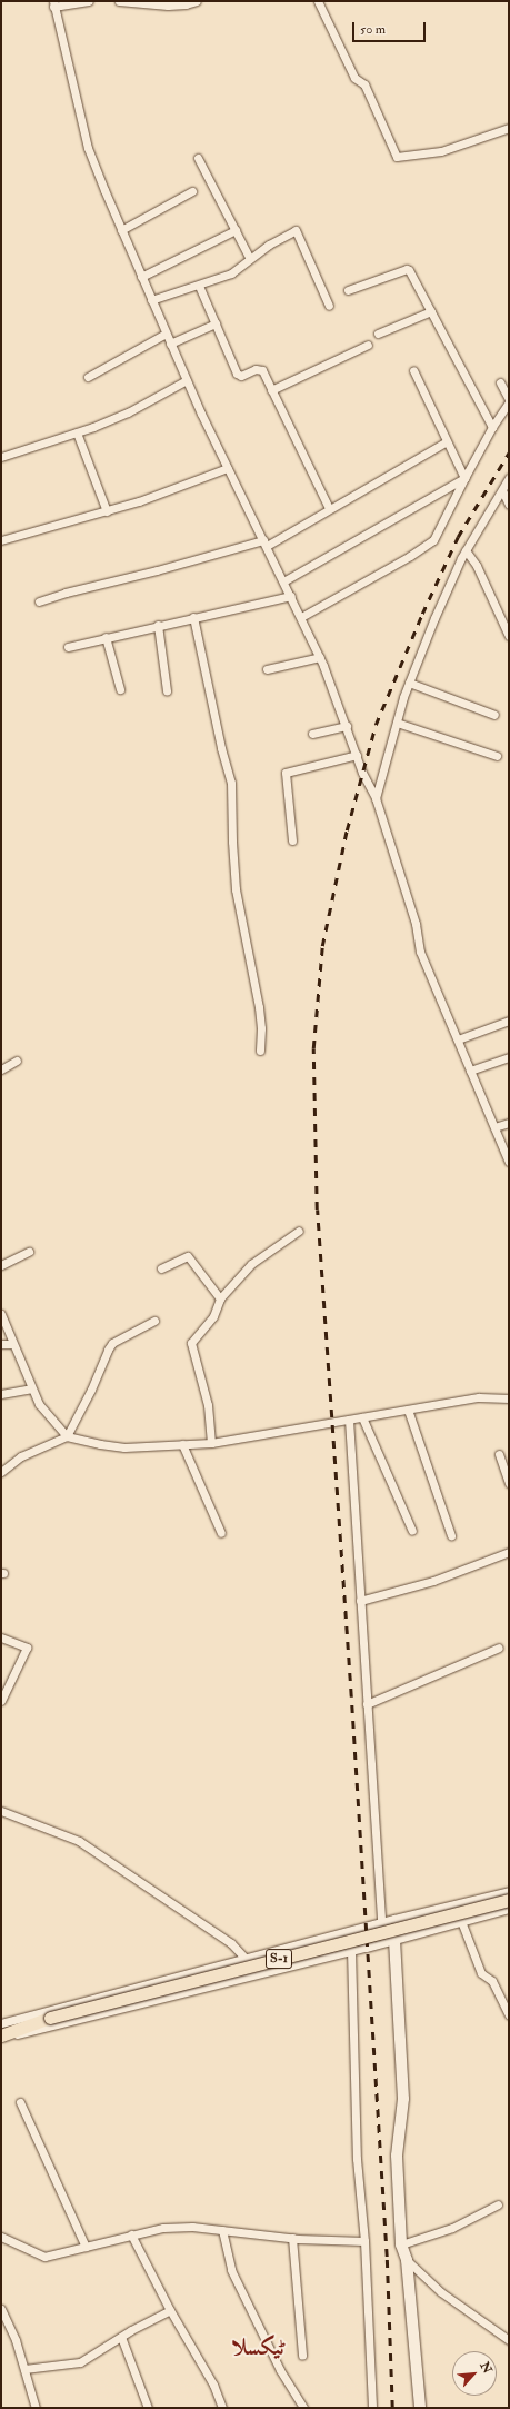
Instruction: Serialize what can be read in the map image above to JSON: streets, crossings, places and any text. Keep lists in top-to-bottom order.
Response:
{
  "streets": {
    "main road": ["S-1"]
  },
  "districts": ["ٹیکسلا"],
  "scale_bar": "50 m",
  "north": "top right"
}
